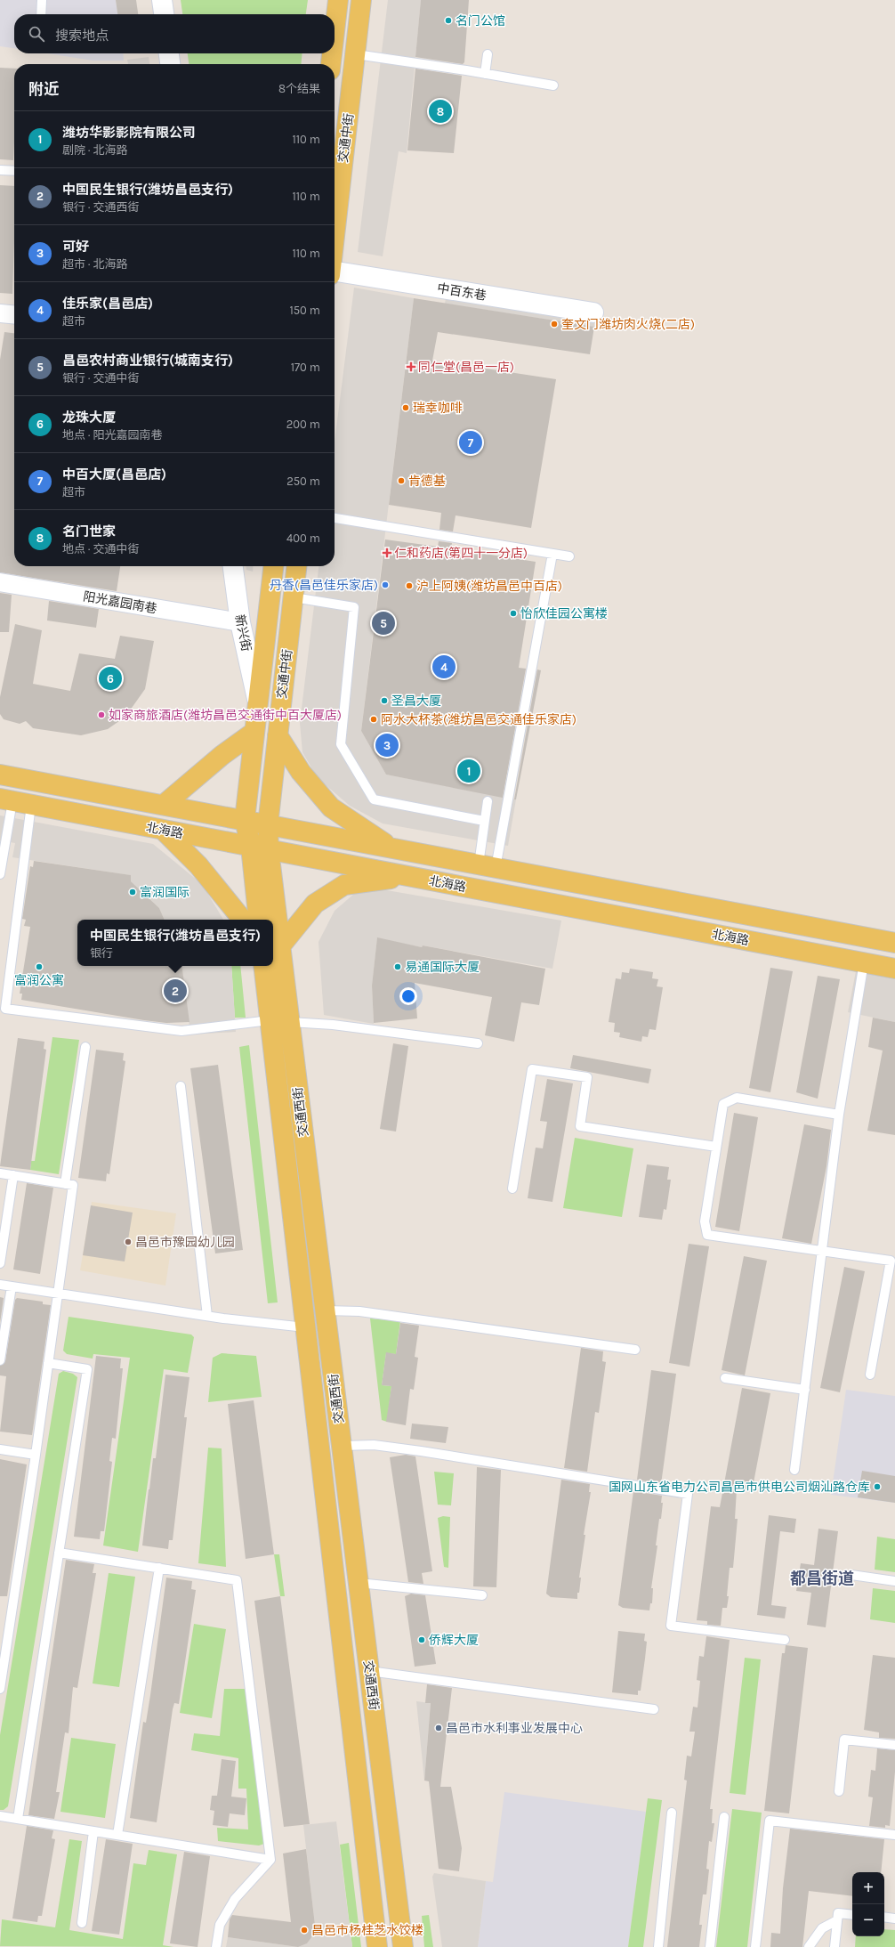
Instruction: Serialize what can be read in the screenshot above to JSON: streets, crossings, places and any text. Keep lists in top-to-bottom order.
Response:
{
  "streets": {
    "main road": ["交通中街", "北海路", "交通西街"],
    "street": ["中百东巷", "阳光嘉园南巷", "新兴街"]
  },
  "crossings": [
    ["交通中街", "新兴街"],
    ["交通中街", "北海路"],
    ["交通中街", "交通西街"],
    ["阳光嘉园南巷", "新兴街"],
    ["北海路", "交通西街"]
  ],
  "districts": ["都昌街道"],
  "places": {
    "other": [
      "名门公馆",
      "奎文门潍坊肉火烧(二店)",
      "瑞幸咖啡",
      "肯德基",
      "丹香(昌邑佳乐家店)",
      "沪上阿姨(潍坊昌邑中百店)",
      "怡欣佳园公寓楼",
      "圣昌大厦",
      "如家商旅酒店(潍坊昌邑交通街中百大厦店)",
      "阿水大杯茶(潍坊昌邑交通佳乐家店)",
      "富润国际",
      "富润公寓",
      "易通国际大厦",
      "昌邑市豫园幼儿园",
      "国网山东省电力公司昌邑市供电公司烟汕路仓库",
      "侨辉大厦",
      "昌邑市水利事业发展中心",
      "昌邑市杨桂芝水饺楼"
    ],
    "health": ["同仁堂(昌邑一店)", "仁和药店(第四十一分店)"]
  },
  "page": {
    "search": "搜索地点",
    "heading": ["附近", "8个结果"],
    "pins": [
      "8",
      "7",
      "5",
      "4",
      "6",
      "3",
      "1",
      "2"
    ],
    "list": [
      {
        "mark": "1",
        "name": "潍坊华影影院有限公司",
        "note": "剧院 · 北海路",
        "value": "110 m"
      },
      {
        "mark": "2",
        "name": "中国民生银行(潍坊昌邑支行)",
        "note": "银行 · 交通西街",
        "value": "110 m"
      },
      {
        "mark": "3",
        "name": "可好",
        "note": "超市 · 北海路",
        "value": "110 m"
      },
      {
        "mark": "4",
        "name": "佳乐家(昌邑店)",
        "note": "超市",
        "value": "150 m"
      },
      {
        "mark": "5",
        "name": "昌邑农村商业银行(城南支行)",
        "note": "银行 · 交通中街",
        "value": "170 m"
      },
      {
        "mark": "6",
        "name": "龙珠大厦",
        "note": "地点 · 阳光嘉园南巷",
        "value": "200 m"
      },
      {
        "mark": "7",
        "name": "中百大厦(昌邑店)",
        "note": "超市",
        "value": "250 m"
      },
      {
        "mark": "8",
        "name": "名门世家",
        "note": "地点 · 交通中街",
        "value": "400 m"
      }
    ],
    "popup": ["中国民生银行(潍坊昌邑支行)", "银行"],
    "map_buttons": ["+", "−"]
  }
}
